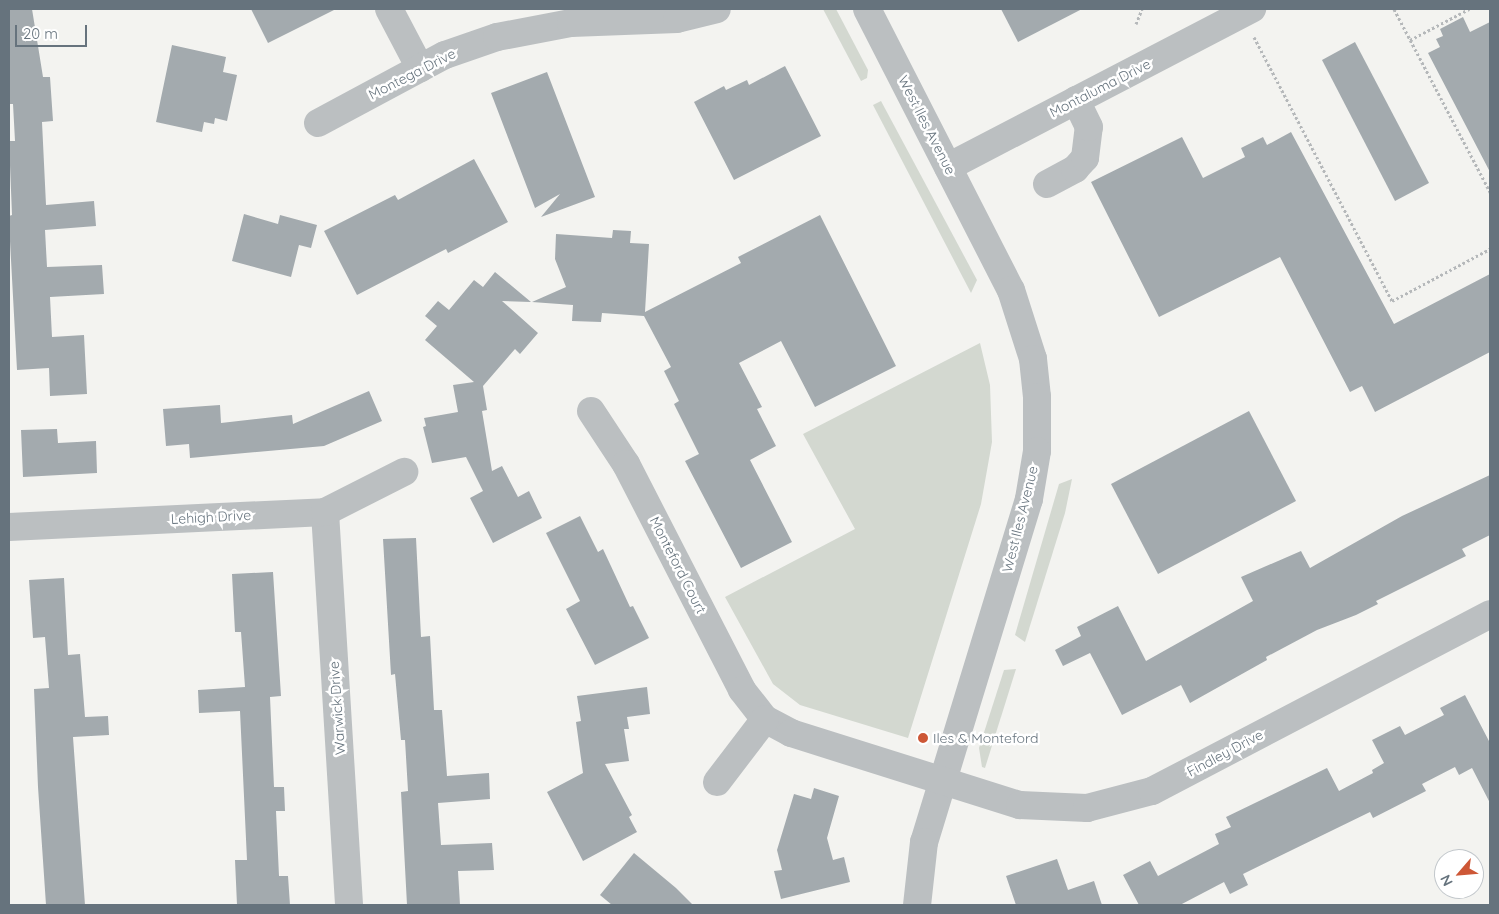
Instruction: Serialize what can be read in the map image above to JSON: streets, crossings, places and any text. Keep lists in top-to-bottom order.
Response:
{
  "streets": {
    "street": [
      "Montega Drive",
      "Montaluma Drive",
      "West Iles Avenue",
      "Lehigh Drive",
      "Monteford Court",
      "Warwick Drive",
      "Findley Drive"
    ]
  },
  "crossings": [
    ["Montaluma Drive", "West Iles Avenue"],
    ["West Iles Avenue", "Monteford Court"],
    ["West Iles Avenue", "Findley Drive"],
    ["Lehigh Drive", "Warwick Drive"],
    ["Monteford Court", "Findley Drive"]
  ],
  "places": ["Iles & Monteford"],
  "scale_bar": "20 m",
  "north": "bottom left"
}
